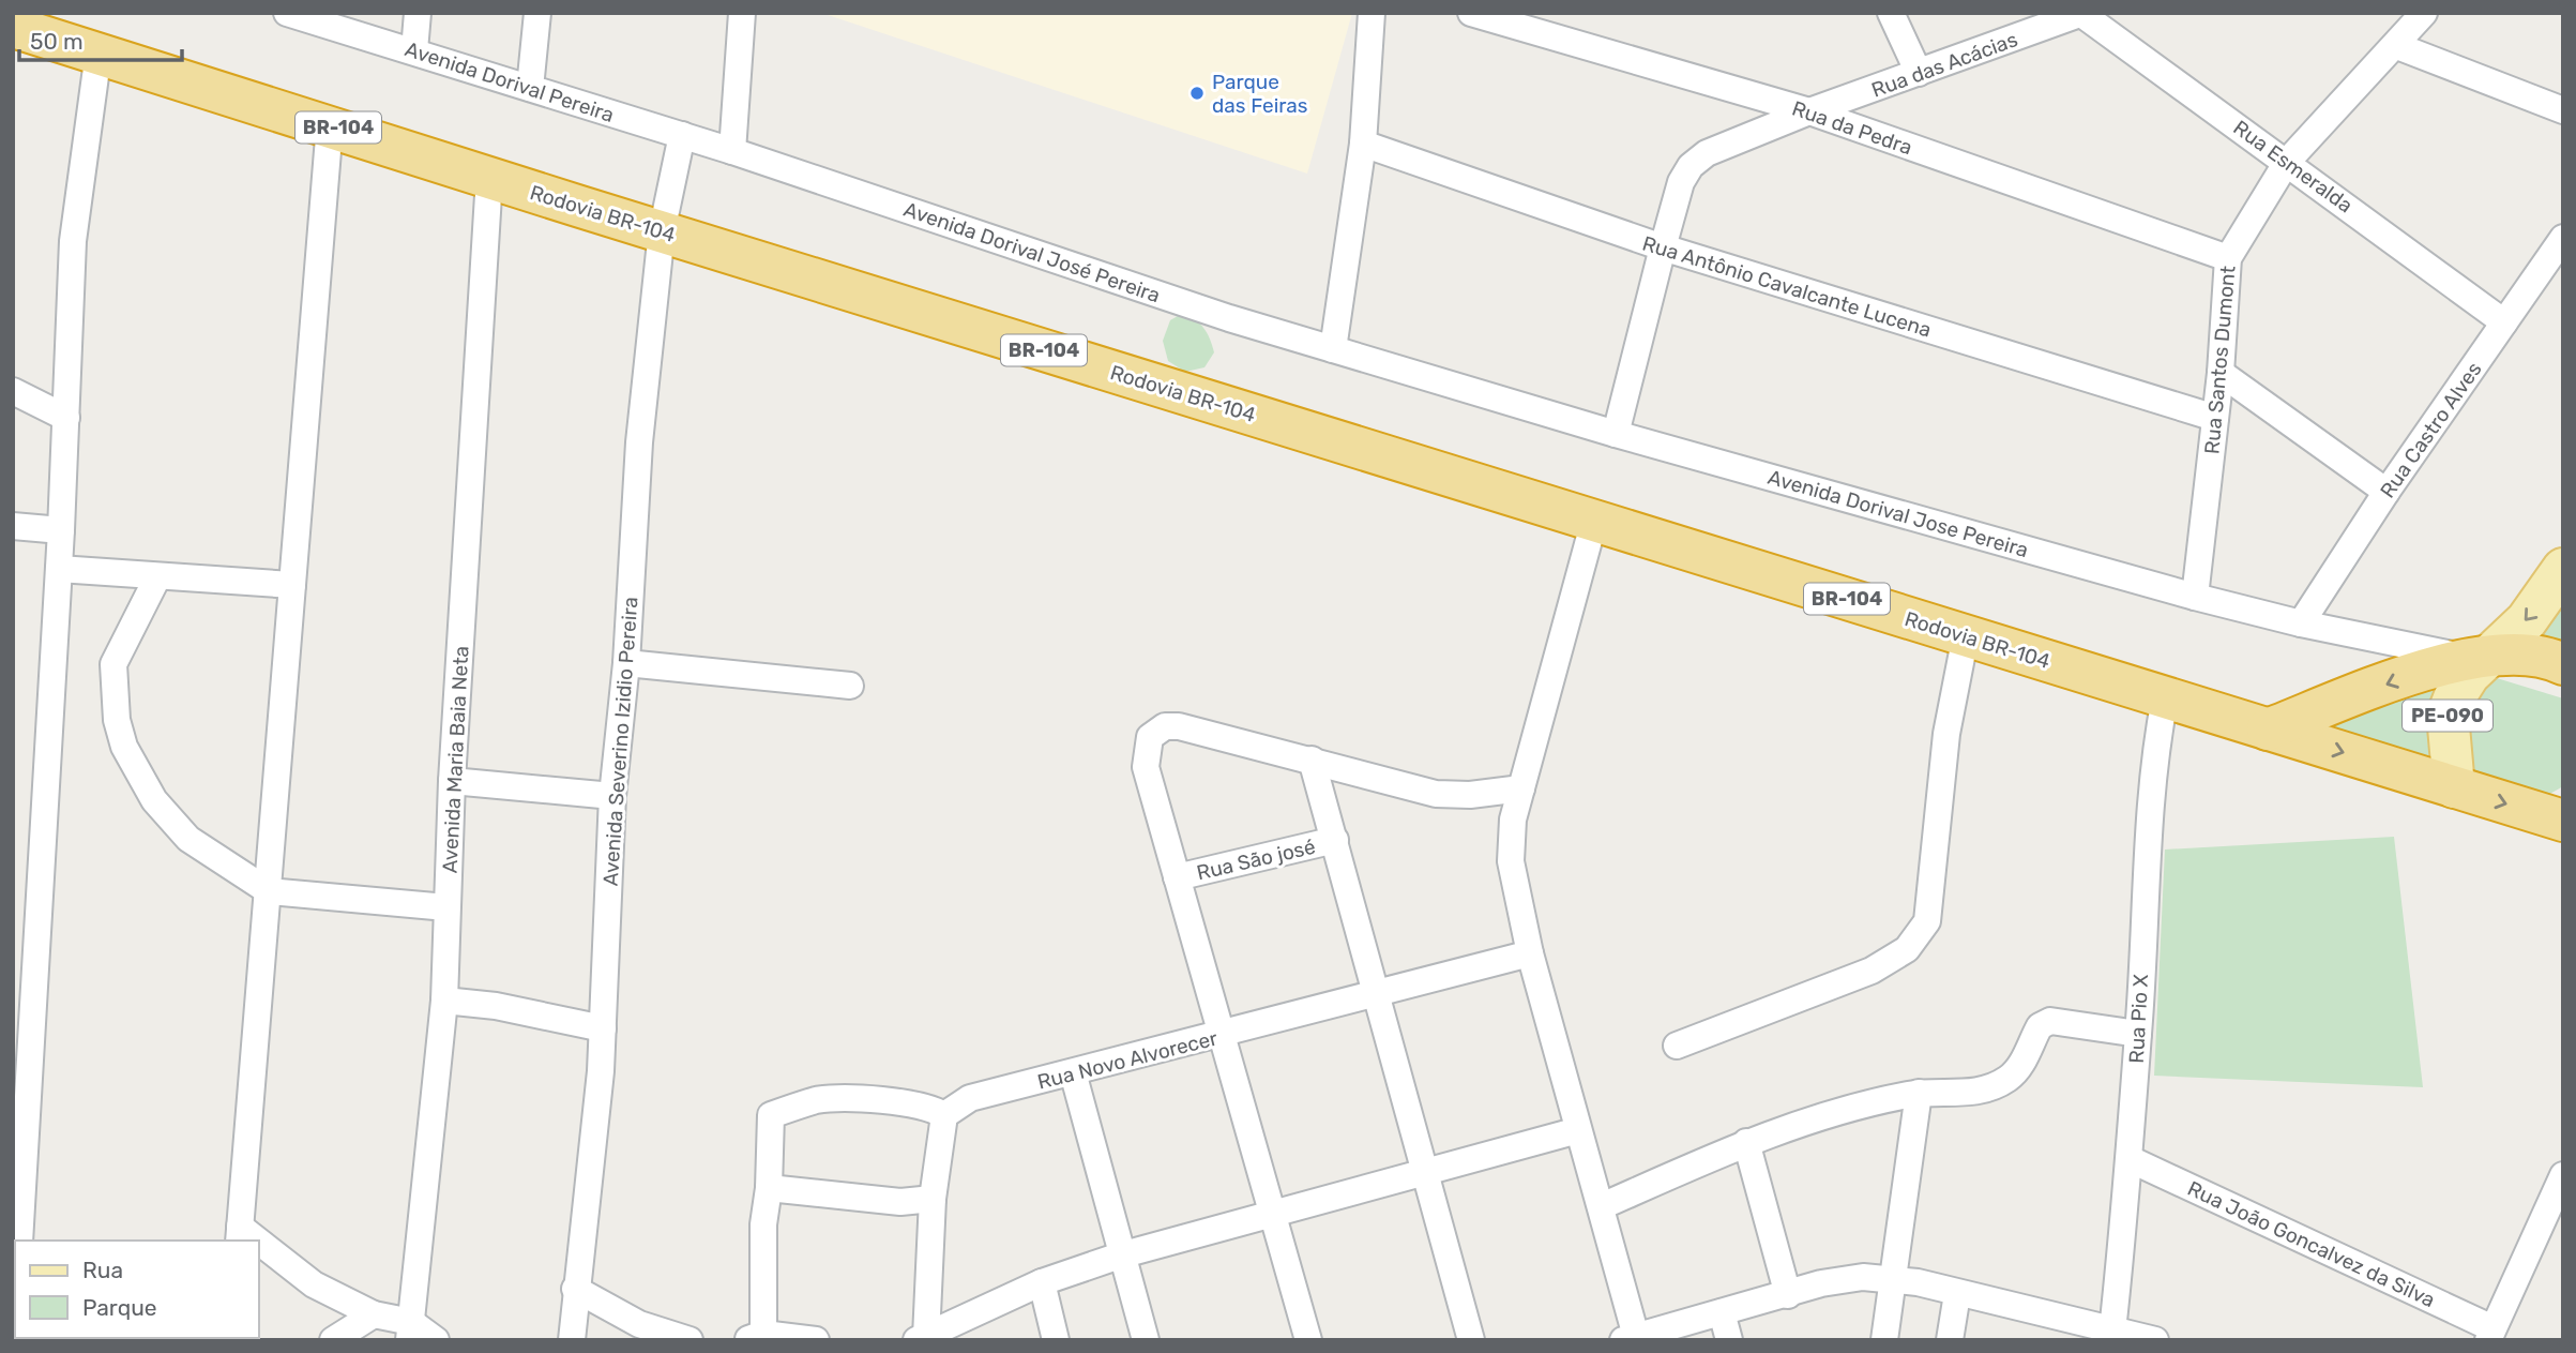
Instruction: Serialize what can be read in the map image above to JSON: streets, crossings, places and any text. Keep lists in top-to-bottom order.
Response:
{
  "streets": {
    "highway": ["BR-104", "Rodovia BR-104"],
    "main road": ["PE-090"],
    "street": [
      "Rua das Acácias",
      "Avenida Dorival Pereira",
      "Rua da Pedra",
      "Rua Esmeralda",
      "Avenida Dorival José Pereira",
      "Rua Antônio Cavalcante Lucena",
      "Rua Santos Dumont",
      "Rua Castro Alves",
      "Avenida Dorival Jose Pereira",
      "Avenida Severino Izidio Pereira",
      "Avenida Maria Baia Neta",
      "Rua São josé",
      "Rua Pio X",
      "Rua Novo Alvorecer",
      "Rua João Goncalvez da Silva"
    ]
  },
  "crossings": [
    ["Rua das Acácias", "Rua da Pedra"],
    ["Rua das Acácias", "Rua Esmeralda"],
    ["Rua das Acácias", "Rua Antônio Cavalcante Lucena"],
    ["Rua das Acácias", "Avenida Dorival Jose Pereira"],
    ["Avenida Dorival Pereira", "Avenida Dorival José Pereira"],
    ["Avenida Dorival Pereira", "Avenida Severino Izidio Pereira"],
    ["Rua da Pedra", "Rua Santos Dumont"],
    ["Rua Esmeralda", "Rua Santos Dumont"],
    ["Rua Esmeralda", "Rua Castro Alves"],
    ["Rodovia BR-104", "PE-090"],
    ["Rodovia BR-104", "Avenida Severino Izidio Pereira"],
    ["Rodovia BR-104", "Avenida Maria Baia Neta"],
    ["Rodovia BR-104", "Rua Pio X"],
    ["Avenida Dorival José Pereira", "Avenida Dorival Jose Pereira"],
    ["Rua Antônio Cavalcante Lucena", "Rua Santos Dumont"],
    ["Rua Santos Dumont", "Avenida Dorival Jose Pereira"],
    ["Rua Castro Alves", "Avenida Dorival Jose Pereira"],
    ["Avenida Dorival Jose Pereira", "PE-090"],
    ["Rua Pio X", "Rua João Goncalvez da Silva"]
  ],
  "places": ["Parque das Feiras"],
  "legend": ["Rua", "Parque"],
  "scale_bar": "50 m"
}
